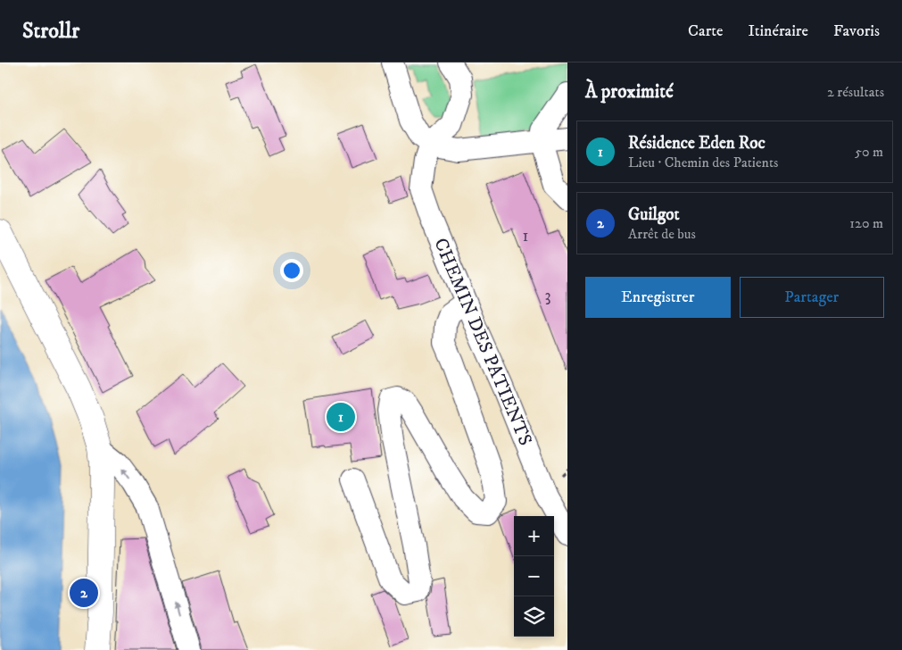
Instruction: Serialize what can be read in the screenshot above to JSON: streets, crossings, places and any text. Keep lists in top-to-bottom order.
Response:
{
  "streets": {
    "street": ["CHEMIN DES PATIENTS"]
  },
  "house_numbers": ["1", "3"],
  "page": {
    "header": "Strollr",
    "nav": ["Carte", "Itinéraire", "Favoris"],
    "heading": ["À proximité", "2 résultats"],
    "list": [
      {
        "mark": "1",
        "name": "Résidence Eden Roc",
        "note": "Lieu · Chemin des Patients",
        "value": "50 m"
      },
      {
        "mark": "2",
        "name": "Guilgot",
        "note": "Arrêt de bus",
        "value": "120 m"
      }
    ],
    "buttons": ["Enregistrer", "Partager"],
    "pins": ["1", "2"],
    "map_buttons": ["+", "−"]
  }
}
